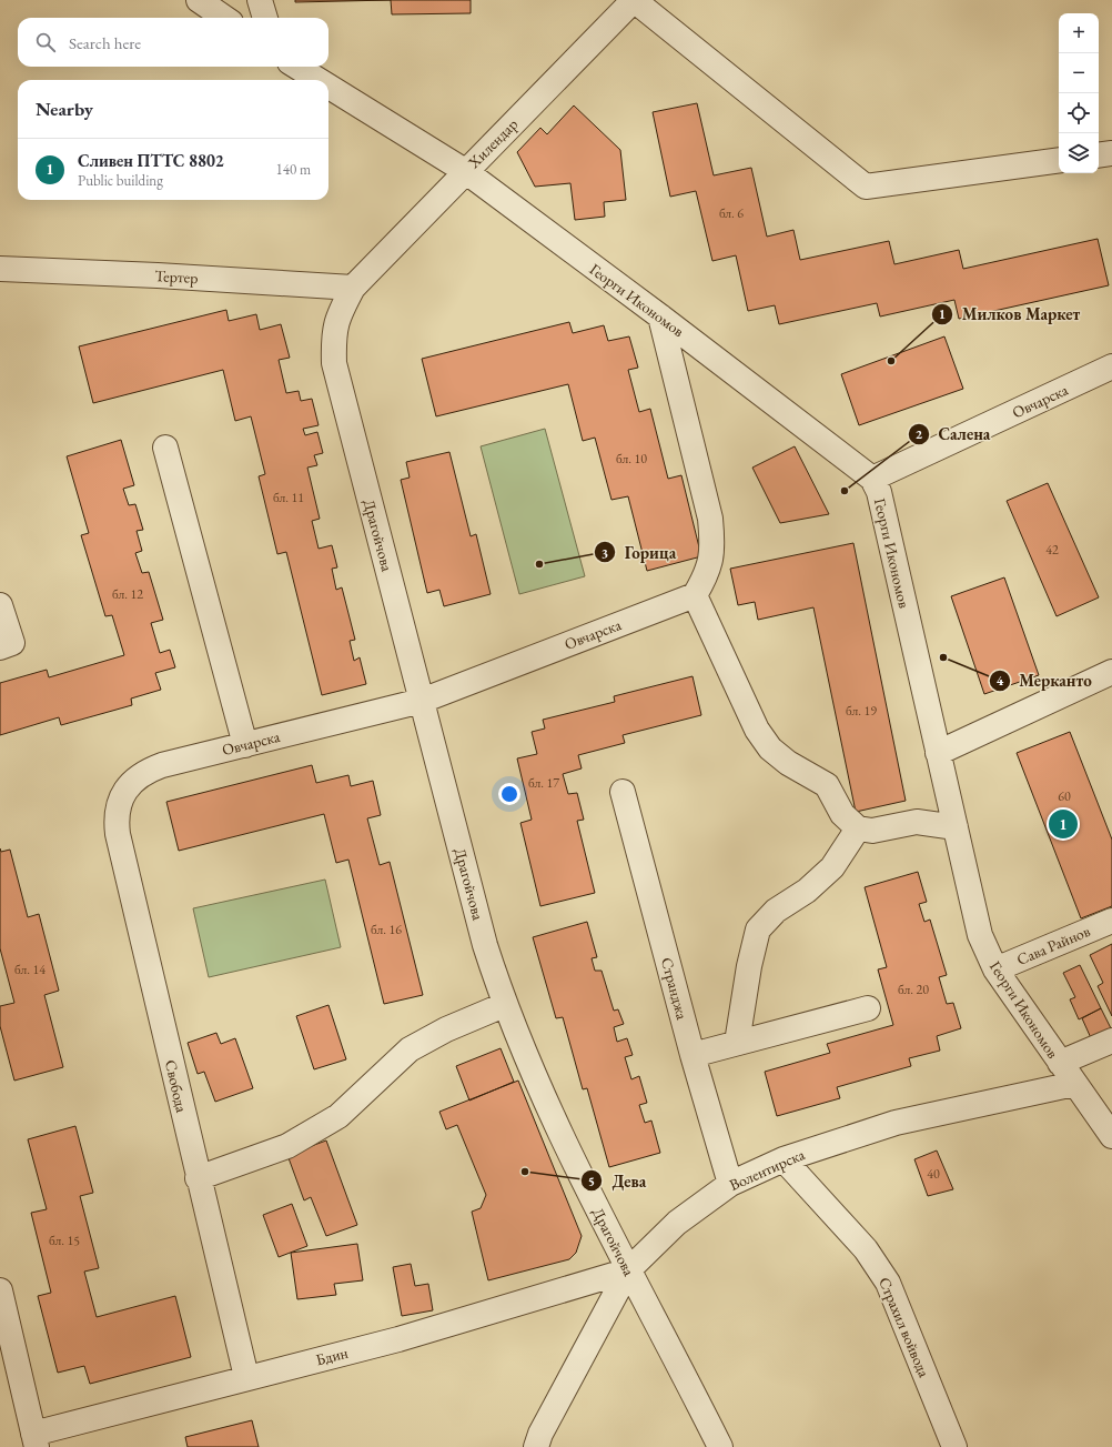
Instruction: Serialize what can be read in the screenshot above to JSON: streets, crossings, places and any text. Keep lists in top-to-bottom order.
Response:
{
  "streets": {
    "street": [
      "Хилендар",
      "Тертер",
      "Георги Икономов",
      "Овчарска",
      "Драгойчова",
      "Сава Райнов",
      "Странджа",
      "Свобода",
      "Волентирска",
      "Страхил войвода",
      "Бдин"
    ]
  },
  "crossings": [
    ["Хилендар", "Тертер"],
    ["Хилендар", "Георги Икономов"],
    ["Хилендар", "Драгойчова"],
    ["Тертер", "Драгойчова"],
    ["Георги Икономов", "Овчарска"],
    ["Георги Икономов", "Сава Райнов"],
    ["Георги Икономов", "Волентирска"],
    ["Овчарска", "Драгойчова"],
    ["Овчарска", "Свобода"],
    ["Драгойчова", "Волентирска"],
    ["Драгойчова", "Бдин"],
    ["Странджа", "Волентирска"],
    ["Свобода", "Бдин"],
    ["Волентирска", "Страхил войвода"],
    ["Волентирска", "Бдин"]
  ],
  "places": [
    "Милков Маркет",
    "Салена",
    "Горица",
    "Мерканто",
    "Дева"
  ],
  "house_numbers": [
    "бл. 6",
    "бл. 10",
    "бл. 11",
    "42",
    "бл. 12",
    "бл. 19",
    "бл. 17",
    "60",
    "бл. 16",
    "бл. 14",
    "бл. 20",
    "40",
    "бл. 15"
  ],
  "page": {
    "map_buttons": ["+", "−"],
    "search": "Search here",
    "heading": "Nearby",
    "list": [
      {
        "mark": "1",
        "name": "Сливен ПТТС 8802",
        "note": "Public building",
        "value": "140 m"
      }
    ],
    "pins": "1"
  }
}
